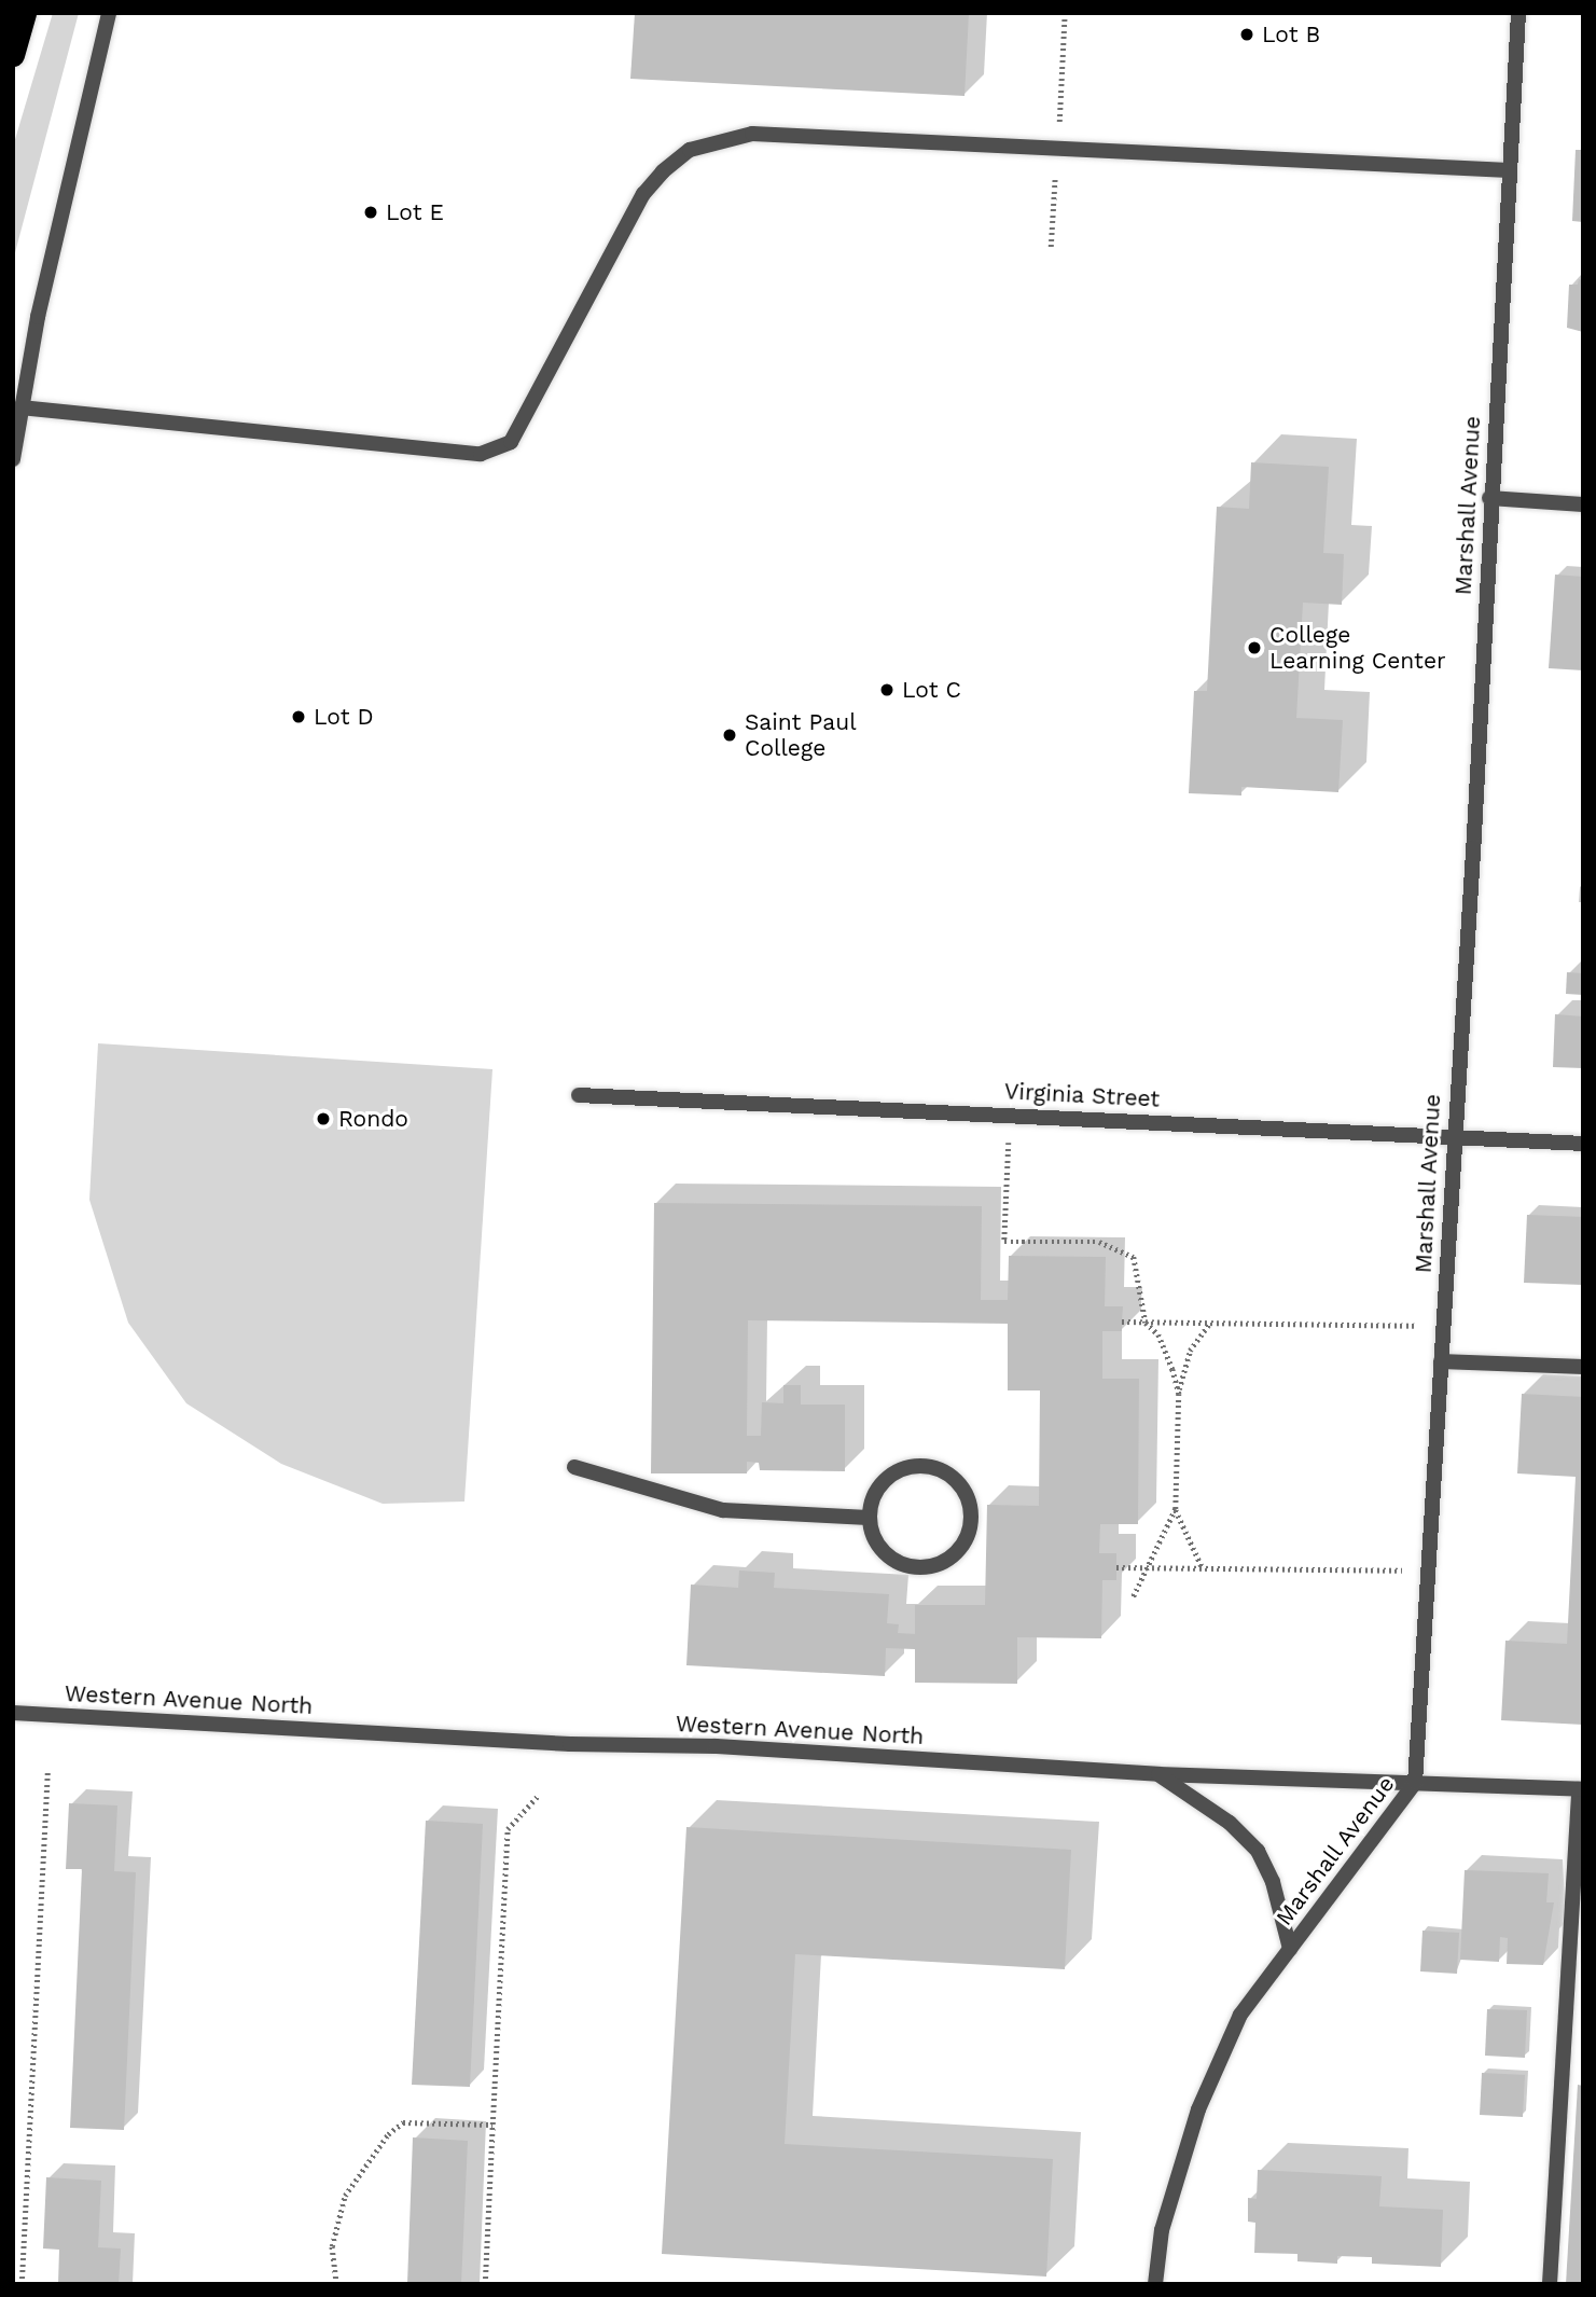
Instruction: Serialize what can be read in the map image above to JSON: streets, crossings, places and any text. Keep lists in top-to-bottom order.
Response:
{
  "streets": {
    "street": ["Marshall Avenue", "Virginia Street", "Western Avenue North"]
  },
  "crossings": [
    ["Marshall Avenue", "Virginia Street"],
    ["Marshall Avenue", "Western Avenue North"]
  ],
  "places": [
    "Lot B",
    "Lot E",
    "College Learning Center",
    "Lot C",
    "Lot D",
    "Saint Paul College",
    "Rondo"
  ]
}
